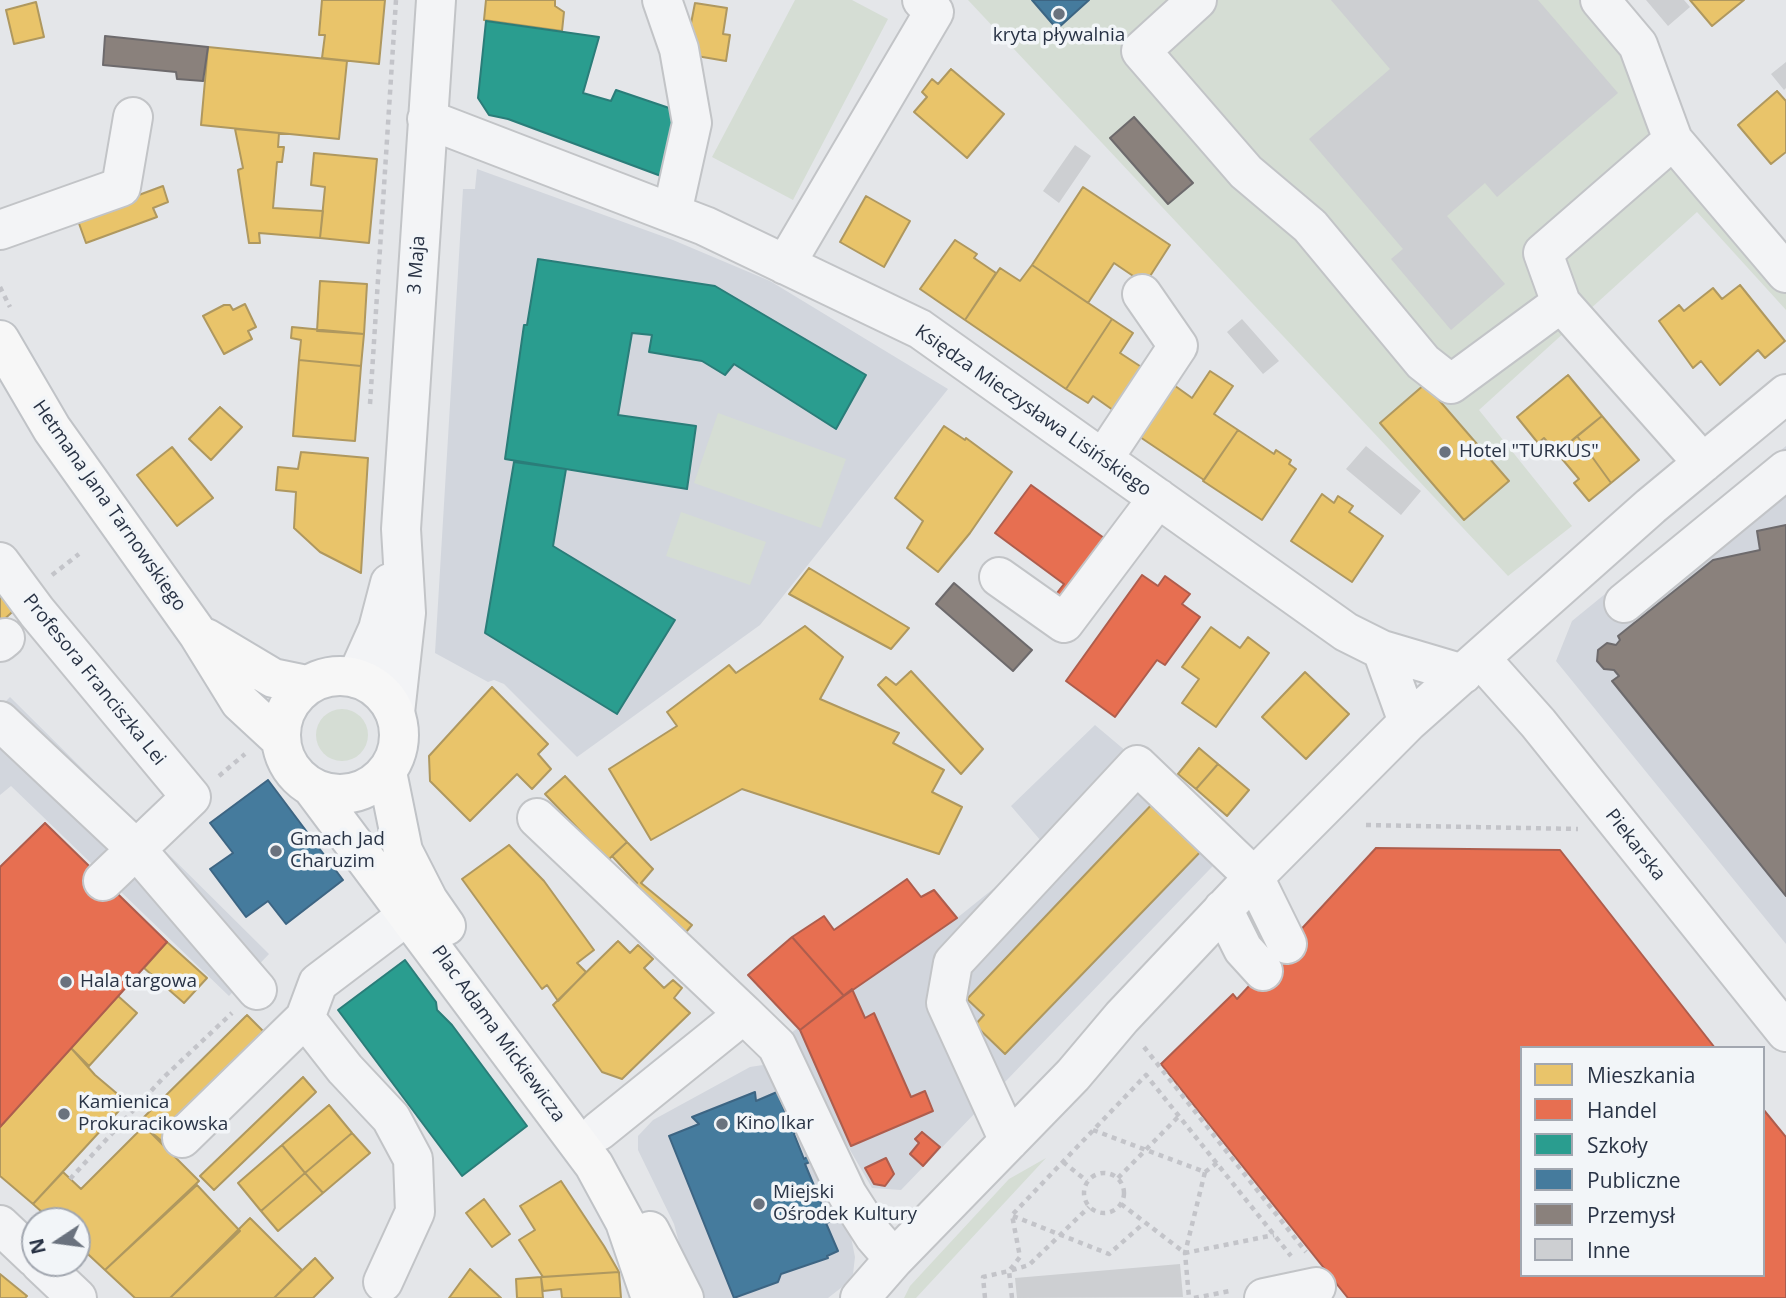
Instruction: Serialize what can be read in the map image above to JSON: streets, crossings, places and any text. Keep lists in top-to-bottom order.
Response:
{
  "streets": {
    "main road": ["Hetmana Jana Tarnowskiego", "Plac Adama Mickiewicza"],
    "street": [
      "3 Maja",
      "Księdza Mieczysława Lisińskiego",
      "Profesora Franciszka Lei",
      "Piekarska"
    ]
  },
  "crossings": [
    ["3 Maja", "Księdza Mieczysława Lisińskiego"],
    ["3 Maja", "Hetmana Jana Tarnowskiego"],
    ["3 Maja", "Plac Adama Mickiewicza"],
    ["Księdza Mieczysława Lisińskiego", "Piekarska"],
    ["Hetmana Jana Tarnowskiego", "Plac Adama Mickiewicza"]
  ],
  "places": [
    "kryta pływalnia",
    "Hotel \"TURKUS\"",
    "Gmach Jad Charuzim",
    "Hala targowa",
    "Kamienica Prokuracikowska",
    "Kino Ikar",
    "Miejski Ośrodek Kultury"
  ],
  "legend": [
    "Mieszkania",
    "Handel",
    "Szkoły",
    "Publiczne",
    "Przemysł",
    "Inne"
  ],
  "north": "left"
}
